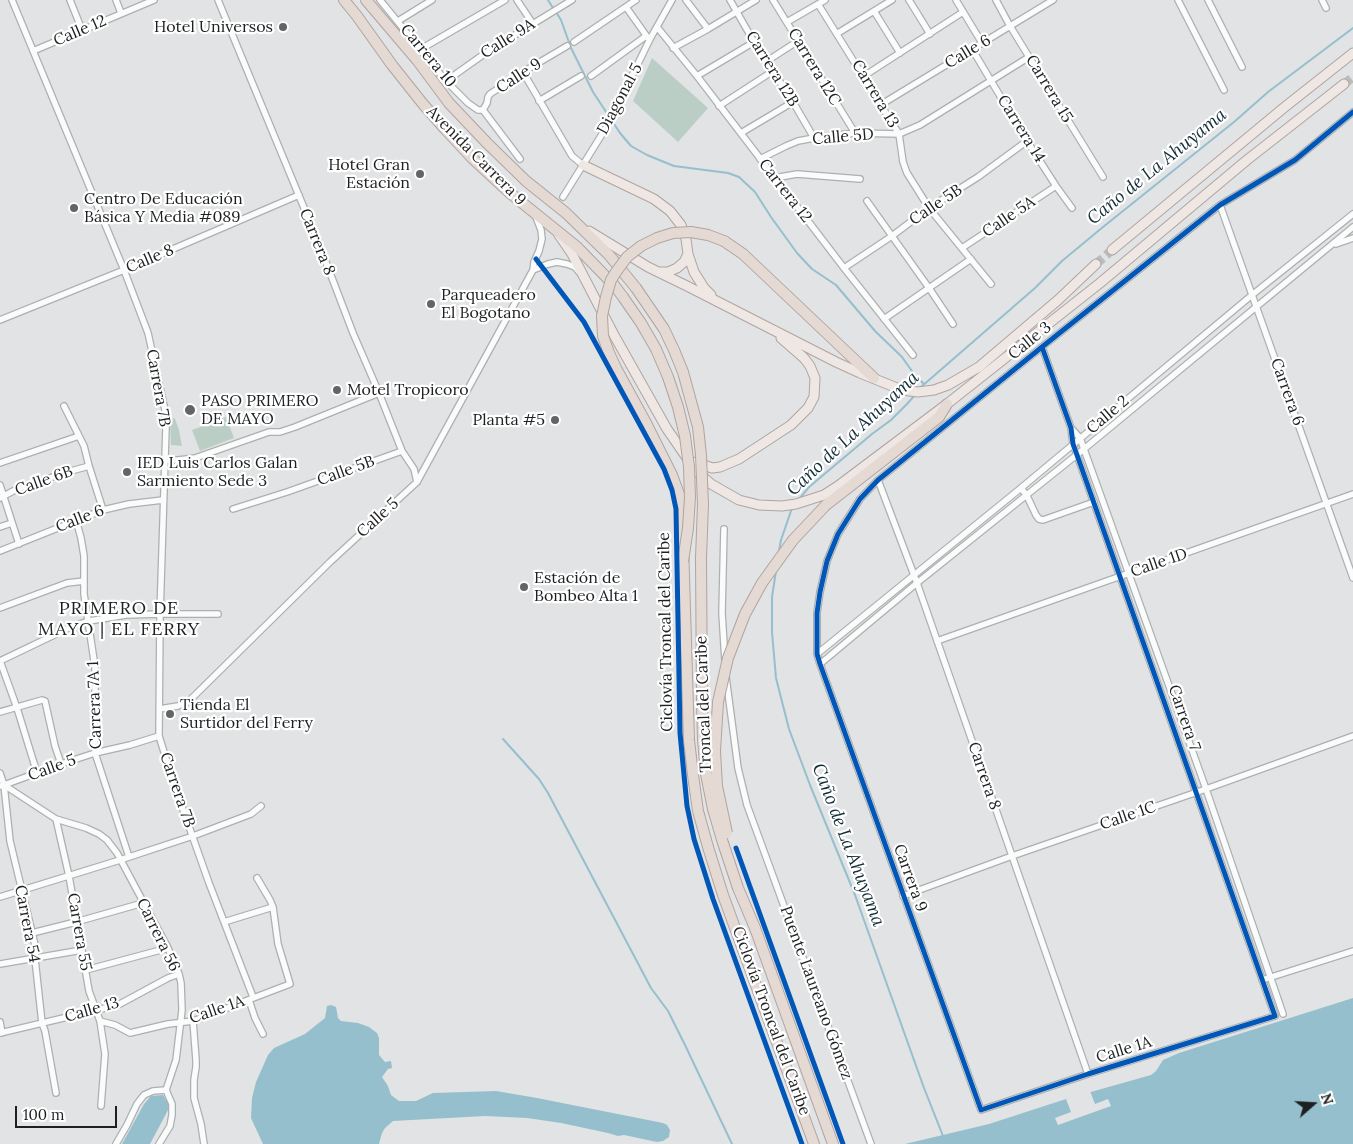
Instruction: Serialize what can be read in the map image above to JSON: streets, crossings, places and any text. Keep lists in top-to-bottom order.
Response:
{
  "streets": {
    "highway": ["Avenida Carrera 9", "Troncal del Caribe"],
    "street": [
      "Calle 12",
      "Calle 9A",
      "Calle 6",
      "Carrera 10",
      "Carrera 12C",
      "Carrera 12B",
      "Calle 9",
      "Carrera 15",
      "Carrera 13",
      "Diagonal 5",
      "Carrera 14",
      "Calle 5D",
      "Carrera 12",
      "Calle 5B",
      "Calle 5A",
      "Carrera 8",
      "Calle 8",
      "Calle 3",
      "Carrera 7B",
      "Carrera 6",
      "Calle 2",
      "Calle 6B",
      "Calle 5",
      "Calle 1D",
      "Carrera 7A 1",
      "Carrera 7",
      "Calle 1C",
      "Carrera 9",
      "Carrera 54",
      "Carrera 55",
      "Carrera 56",
      "Puente Laureano Gómez",
      "Calle 13",
      "Calle 1A"
    ],
    "cycle path": ["Ciclovía Troncal del Caribe"]
  },
  "crossings": [
    ["Calle 12", "Carrera 7B"],
    ["Calle 9A", "Carrera 10"],
    ["Calle 6", "Carrera 15"],
    ["Calle 6", "Carrera 13"],
    ["Calle 6", "Carrera 14"],
    ["Calle 6", "Carrera 7B"],
    ["Calle 6", "Carrera 7A 1"],
    ["Carrera 10", "Calle 9"],
    ["Carrera 12C", "Calle 5D"],
    ["Carrera 12B", "Calle 5D"],
    ["Carrera 15", "Calle 5D"],
    ["Carrera 13", "Calle 5D"],
    ["Carrera 13", "Calle 5B"],
    ["Carrera 13", "Calle 5A"],
    ["Diagonal 5", "Carrera 12"],
    ["Carrera 14", "Calle 5D"],
    ["Carrera 14", "Calle 5B"],
    ["Carrera 14", "Calle 5A"],
    ["Calle 5D", "Carrera 12"],
    ["Avenida Carrera 9", "Calle 5"],
    ["Avenida Carrera 9", "Troncal del Caribe"],
    ["Carrera 12", "Calle 5B"],
    ["Calle 5B", "Carrera 8"],
    ["Carrera 8", "Calle 8"],
    ["Carrera 8", "Calle 3"],
    ["Carrera 8", "Calle 2"],
    ["Carrera 8", "Calle 5"],
    ["Carrera 8", "Calle 1D"],
    ["Carrera 8", "Calle 1C"],
    ["Carrera 8", "Calle 1A"],
    ["Calle 8", "Carrera 7B"],
    ["Calle 3", "Carrera 6"],
    ["Calle 3", "Calle 2"],
    ["Calle 3", "Carrera 7"],
    ["Calle 3", "Carrera 9"],
    ["Carrera 7B", "Calle 5"],
    ["Carrera 7B", "Calle 1A"],
    ["Carrera 6", "Calle 2"],
    ["Carrera 6", "Calle 1D"],
    ["Calle 2", "Carrera 7"],
    ["Calle 2", "Carrera 9"],
    ["Calle 5", "Carrera 7A 1"],
    ["Calle 5", "Carrera 54"],
    ["Calle 1D", "Carrera 7"],
    ["Carrera 7", "Calle 1C"],
    ["Carrera 7", "Calle 1A"],
    ["Calle 1C", "Carrera 9"],
    ["Carrera 9", "Calle 1A"],
    ["Carrera 54", "Calle 13"],
    ["Carrera 55", "Carrera 56"],
    ["Carrera 55", "Calle 13"],
    ["Carrera 56", "Calle 13"],
    ["Carrera 56", "Calle 1A"]
  ],
  "districts": ["PRIMERO DE MAYO | EL FERRY"],
  "water": ["Caño de La Ahuyama"],
  "places": [
    "Hotel Universos",
    "Hotel Gran Estación",
    "Centro De Educación Básica Y Media #089",
    "Parqueadero El Bogotano",
    "Motel Tropicoro",
    "PASO PRIMERO DE MAYO",
    "Planta #5",
    "IED Luis Carlos Galan Sarmiento Sede 3",
    "Estación de Bombeo Alta 1",
    "Tienda El Surtidor del Ferry"
  ],
  "scale_bar": "100 m",
  "north": "right"
}
